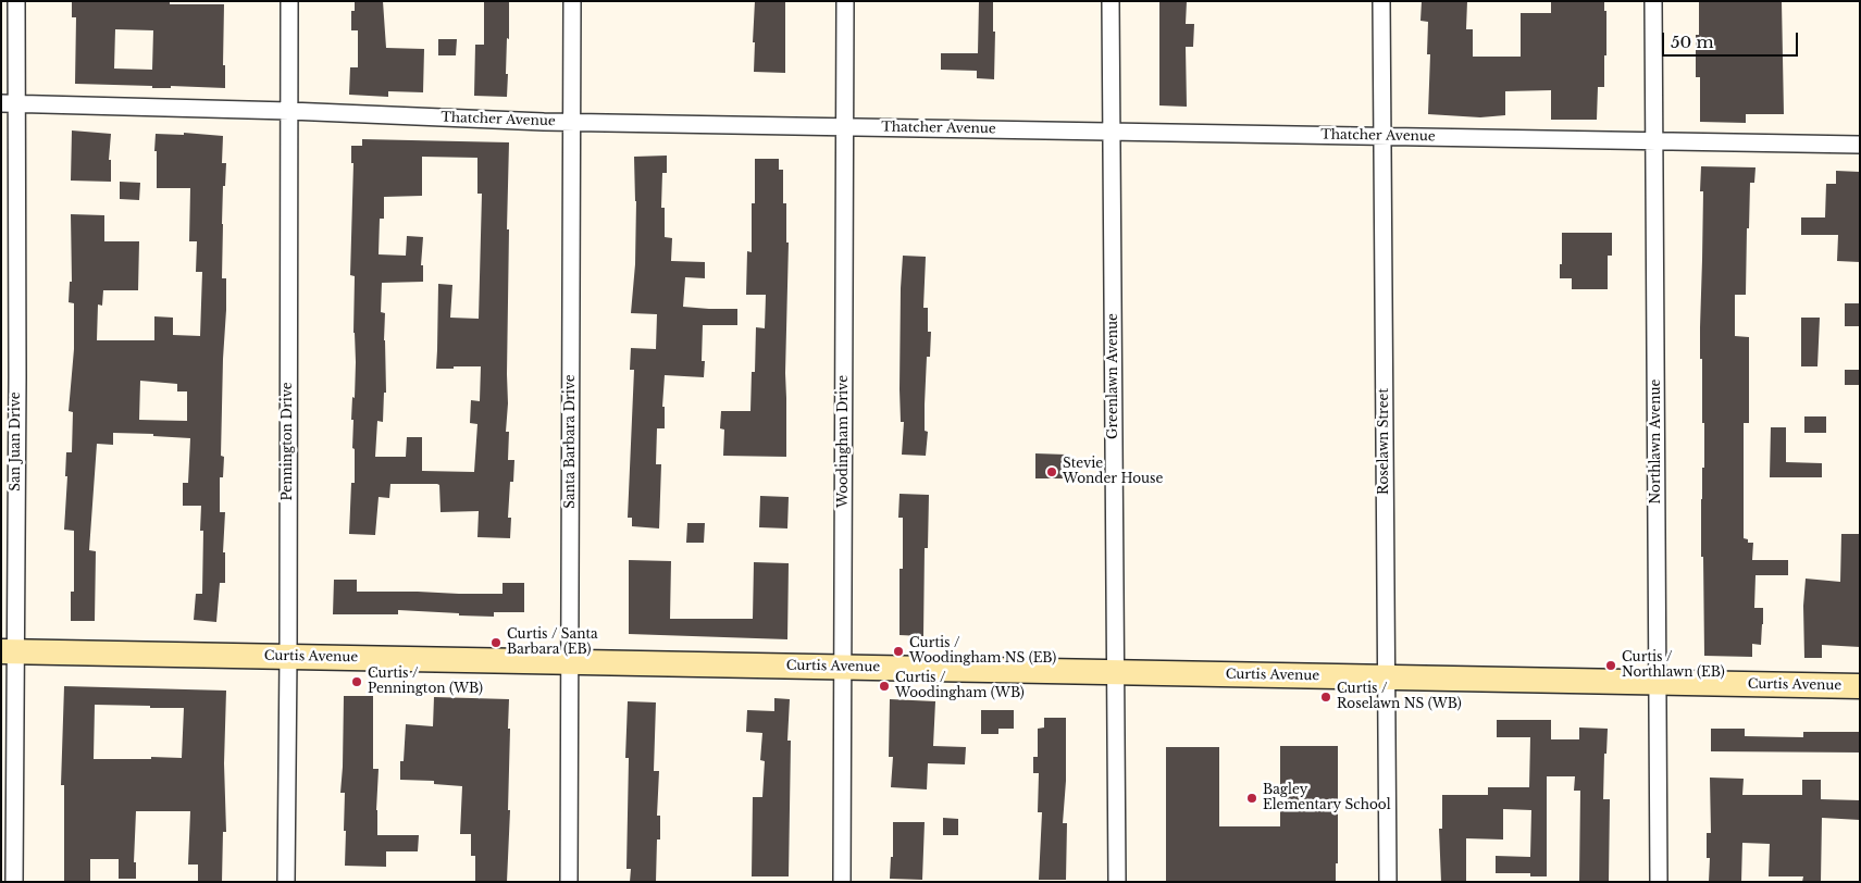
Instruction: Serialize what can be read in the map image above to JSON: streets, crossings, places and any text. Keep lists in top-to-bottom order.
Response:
{
  "streets": {
    "street": [
      "Thatcher Avenue",
      "Greenlawn Avenue",
      "San Juan Drive",
      "Pennington Drive",
      "Santa Barbara Drive",
      "Woodingham Drive",
      "Roselawn Street",
      "Northlawn Avenue",
      "Curtis Avenue"
    ]
  },
  "crossings": [
    ["Thatcher Avenue", "Greenlawn Avenue"],
    ["Thatcher Avenue", "San Juan Drive"],
    ["Thatcher Avenue", "Pennington Drive"],
    ["Thatcher Avenue", "Santa Barbara Drive"],
    ["Thatcher Avenue", "Woodingham Drive"],
    ["Thatcher Avenue", "Roselawn Street"],
    ["Thatcher Avenue", "Northlawn Avenue"],
    ["Greenlawn Avenue", "Curtis Avenue"],
    ["San Juan Drive", "Curtis Avenue"],
    ["Pennington Drive", "Curtis Avenue"],
    ["Santa Barbara Drive", "Curtis Avenue"],
    ["Woodingham Drive", "Curtis Avenue"],
    ["Roselawn Street", "Curtis Avenue"],
    ["Northlawn Avenue", "Curtis Avenue"]
  ],
  "places": [
    "Stevie Wonder House",
    "Curtis / Santa Barbara (EB)",
    "Curtis / Woodingham NS (EB)",
    "Curtis / Northlawn (EB)",
    "Curtis / Pennington (WB)",
    "Curtis / Woodingham (WB)",
    "Curtis / Roselawn NS (WB)",
    "Bagley Elementary School"
  ],
  "scale_bar": "50 m"
}
